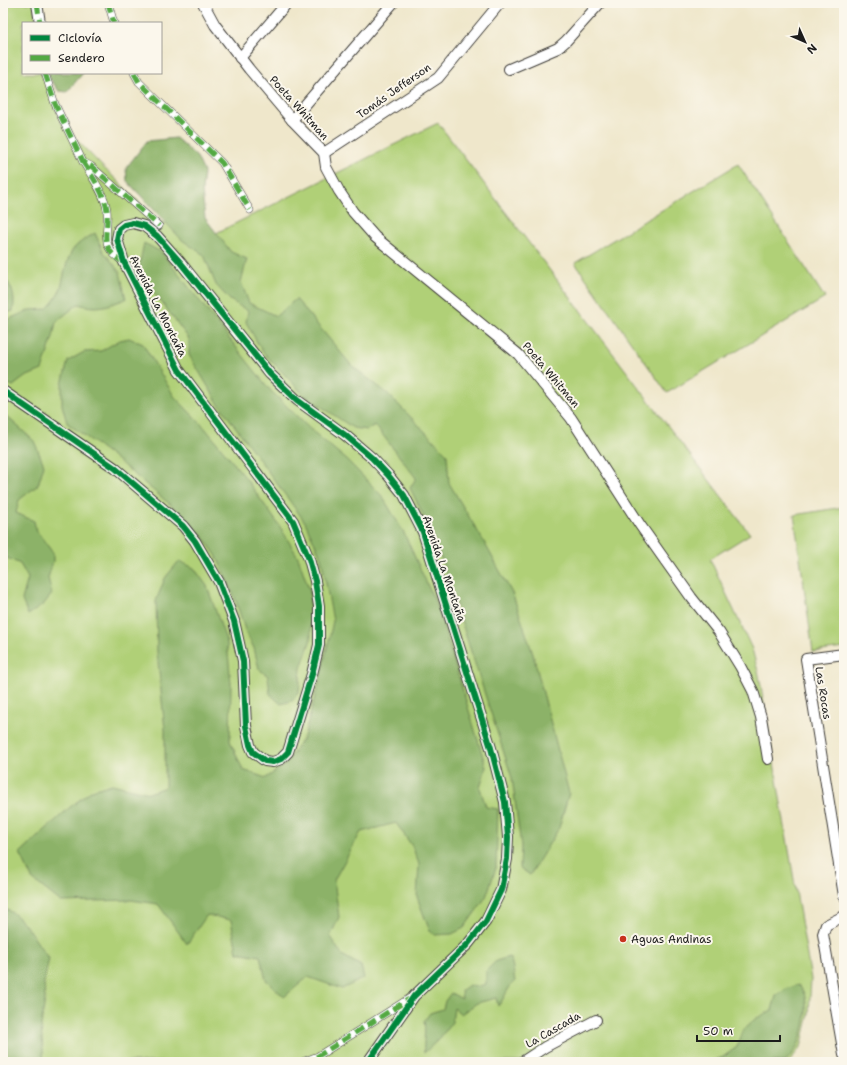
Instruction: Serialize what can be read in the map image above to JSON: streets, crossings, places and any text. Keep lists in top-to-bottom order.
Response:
{
  "streets": {
    "street": [
      "Tomás Jefferson",
      "Poeta Whitman",
      "Avenida La Montaña",
      "Las Rocas",
      "La Cascada"
    ]
  },
  "crossings": [
    ["Tomás Jefferson", "Poeta Whitman"]
  ],
  "places": ["Aguas Andinas"],
  "legend": ["Ciclovía", "Sendero"],
  "scale_bar": "50 m",
  "north": "bottom right"
}
